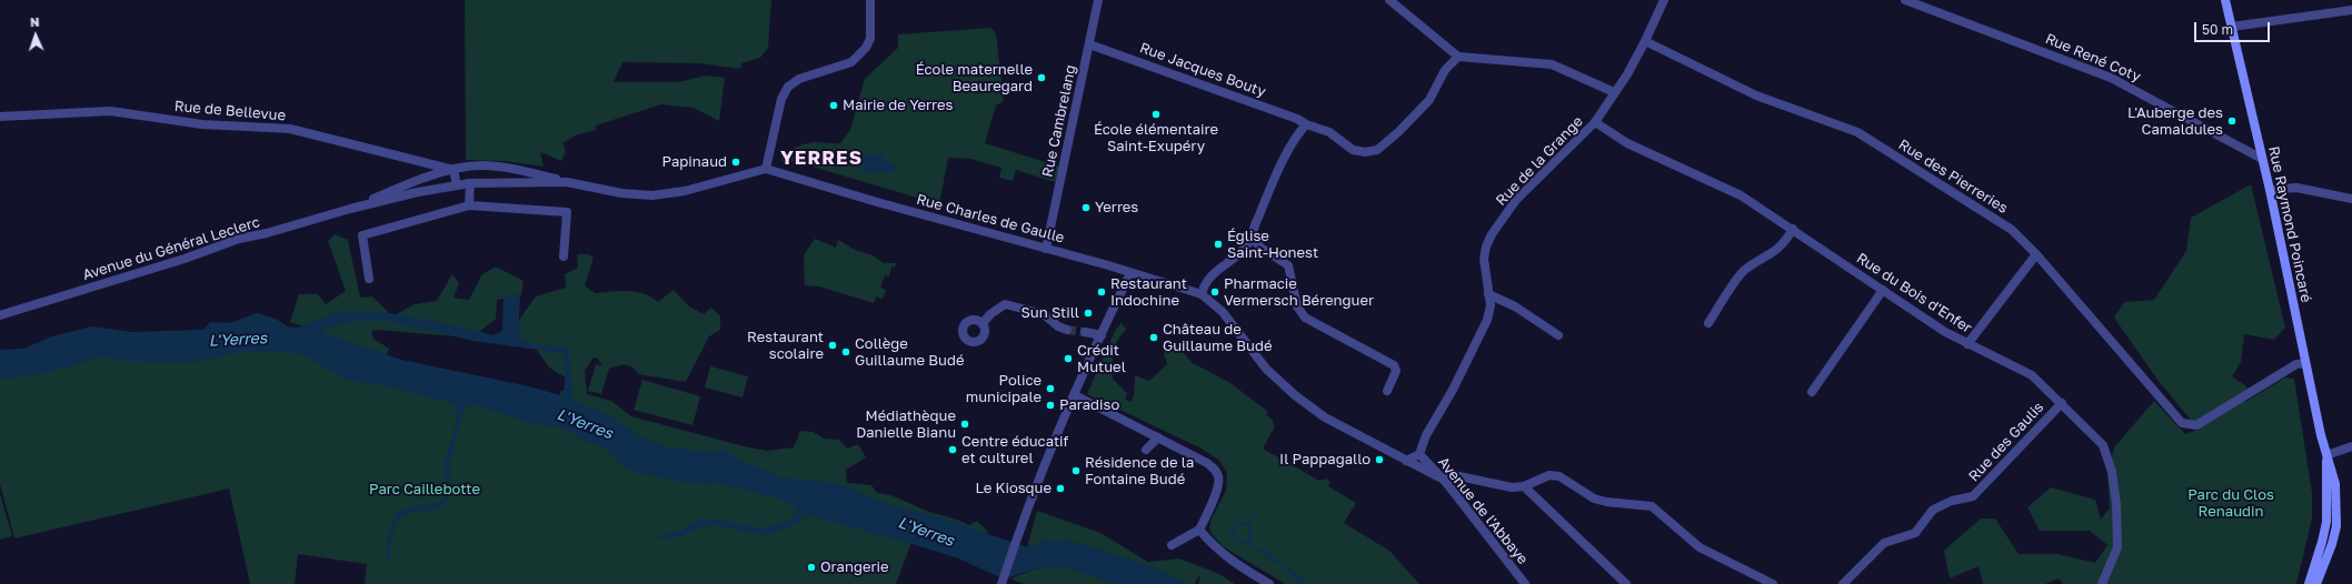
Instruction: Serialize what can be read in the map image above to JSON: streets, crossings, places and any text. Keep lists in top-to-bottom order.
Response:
{
  "streets": {
    "main road": ["Rue Raymond Poincaré"],
    "street": [
      "Rue René Coty",
      "Rue Jacques Bouty",
      "Rue de Bellevue",
      "Rue Cambrelang",
      "Rue de la Grange",
      "Rue des Pierreries",
      "Rue Charles de Gaulle",
      "Avenue du Général Leclerc",
      "Rue du Bois d'Enfer",
      "Rue des Gaulis",
      "Avenue de l'Abbaye"
    ]
  },
  "crossings": [
    ["Rue René Coty", "Rue Raymond Poincaré"],
    ["Rue Jacques Bouty", "Rue Cambrelang"],
    ["Rue de Bellevue", "Avenue du Général Leclerc"],
    ["Rue Cambrelang", "Rue Charles de Gaulle"],
    ["Rue de la Grange", "Rue des Pierreries"],
    ["Rue de la Grange", "Rue du Bois d'Enfer"],
    ["Rue de la Grange", "Avenue de l'Abbaye"],
    ["Rue des Pierreries", "Rue Raymond Poincaré"],
    ["Rue Charles de Gaulle", "Avenue du Général Leclerc"],
    ["Rue Charles de Gaulle", "Avenue de l'Abbaye"],
    ["Rue du Bois d'Enfer", "Rue des Gaulis"]
  ],
  "districts": ["YERRES"],
  "water": ["L'Yerres"],
  "parks": ["Parc Caillebotte", "Parc du Clos Renaudin"],
  "places": [
    "École maternelle Beauregard",
    "Mairie de Yerres",
    "École élémentaire Saint-Exupéry",
    "L'Auberge des Camaldules",
    "Papinaud",
    "Yerres",
    "Église Saint-Honest",
    "Restaurant Indochine",
    "Pharmacie Vermersch Bérenguer",
    "Sun Still",
    "Château de Guillaume Budé",
    "Restaurant scolaire",
    "Collège Guillaume Budé",
    "Crédit Mutuel",
    "Police municipale",
    "Paradiso",
    "Médiathèque Danielle Bianu",
    "Centre éducatif et culturel",
    "Il Pappagallo",
    "Résidence de la Fontaine Budé",
    "Le Kiosque",
    "Orangerie"
  ],
  "scale_bar": "50 m",
  "north": "top"
}
